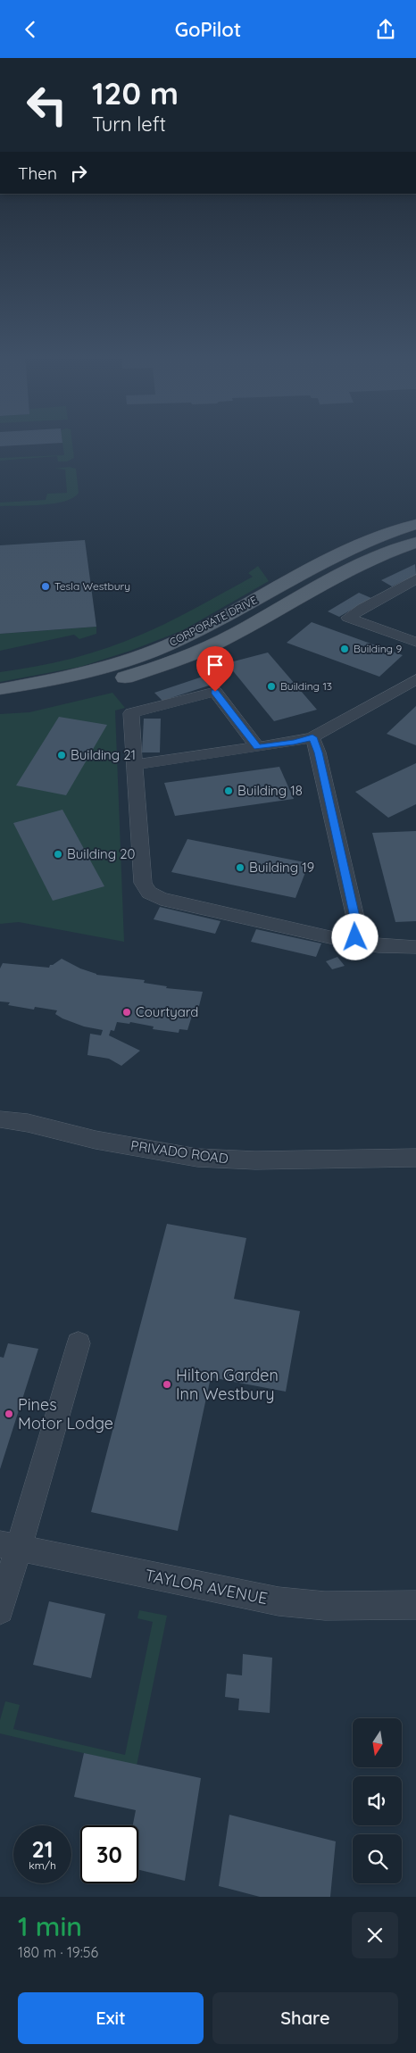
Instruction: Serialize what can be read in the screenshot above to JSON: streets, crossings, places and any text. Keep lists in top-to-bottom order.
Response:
{
  "streets": {
    "main road": ["CORPORATE DRIVE"],
    "street": ["PRIVADO ROAD", "TAYLOR AVENUE"]
  },
  "places": [
    "Tesla Westbury",
    "Building 9",
    "Building 13",
    "Building 21",
    "Building 18",
    "Building 20",
    "Building 19",
    "Courtyard",
    "Hilton Garden Inn Westbury",
    "Pines Motor Lodge"
  ],
  "north": "bottom",
  "page": {
    "header": "GoPilot",
    "turn": ["120 m", "Turn left"],
    "then": "Then",
    "speed": "21 km/h",
    "limit": "30",
    "heading": ["1 min", "180 m · 19:56"],
    "buttons": ["Exit", "Share"]
  }
}
